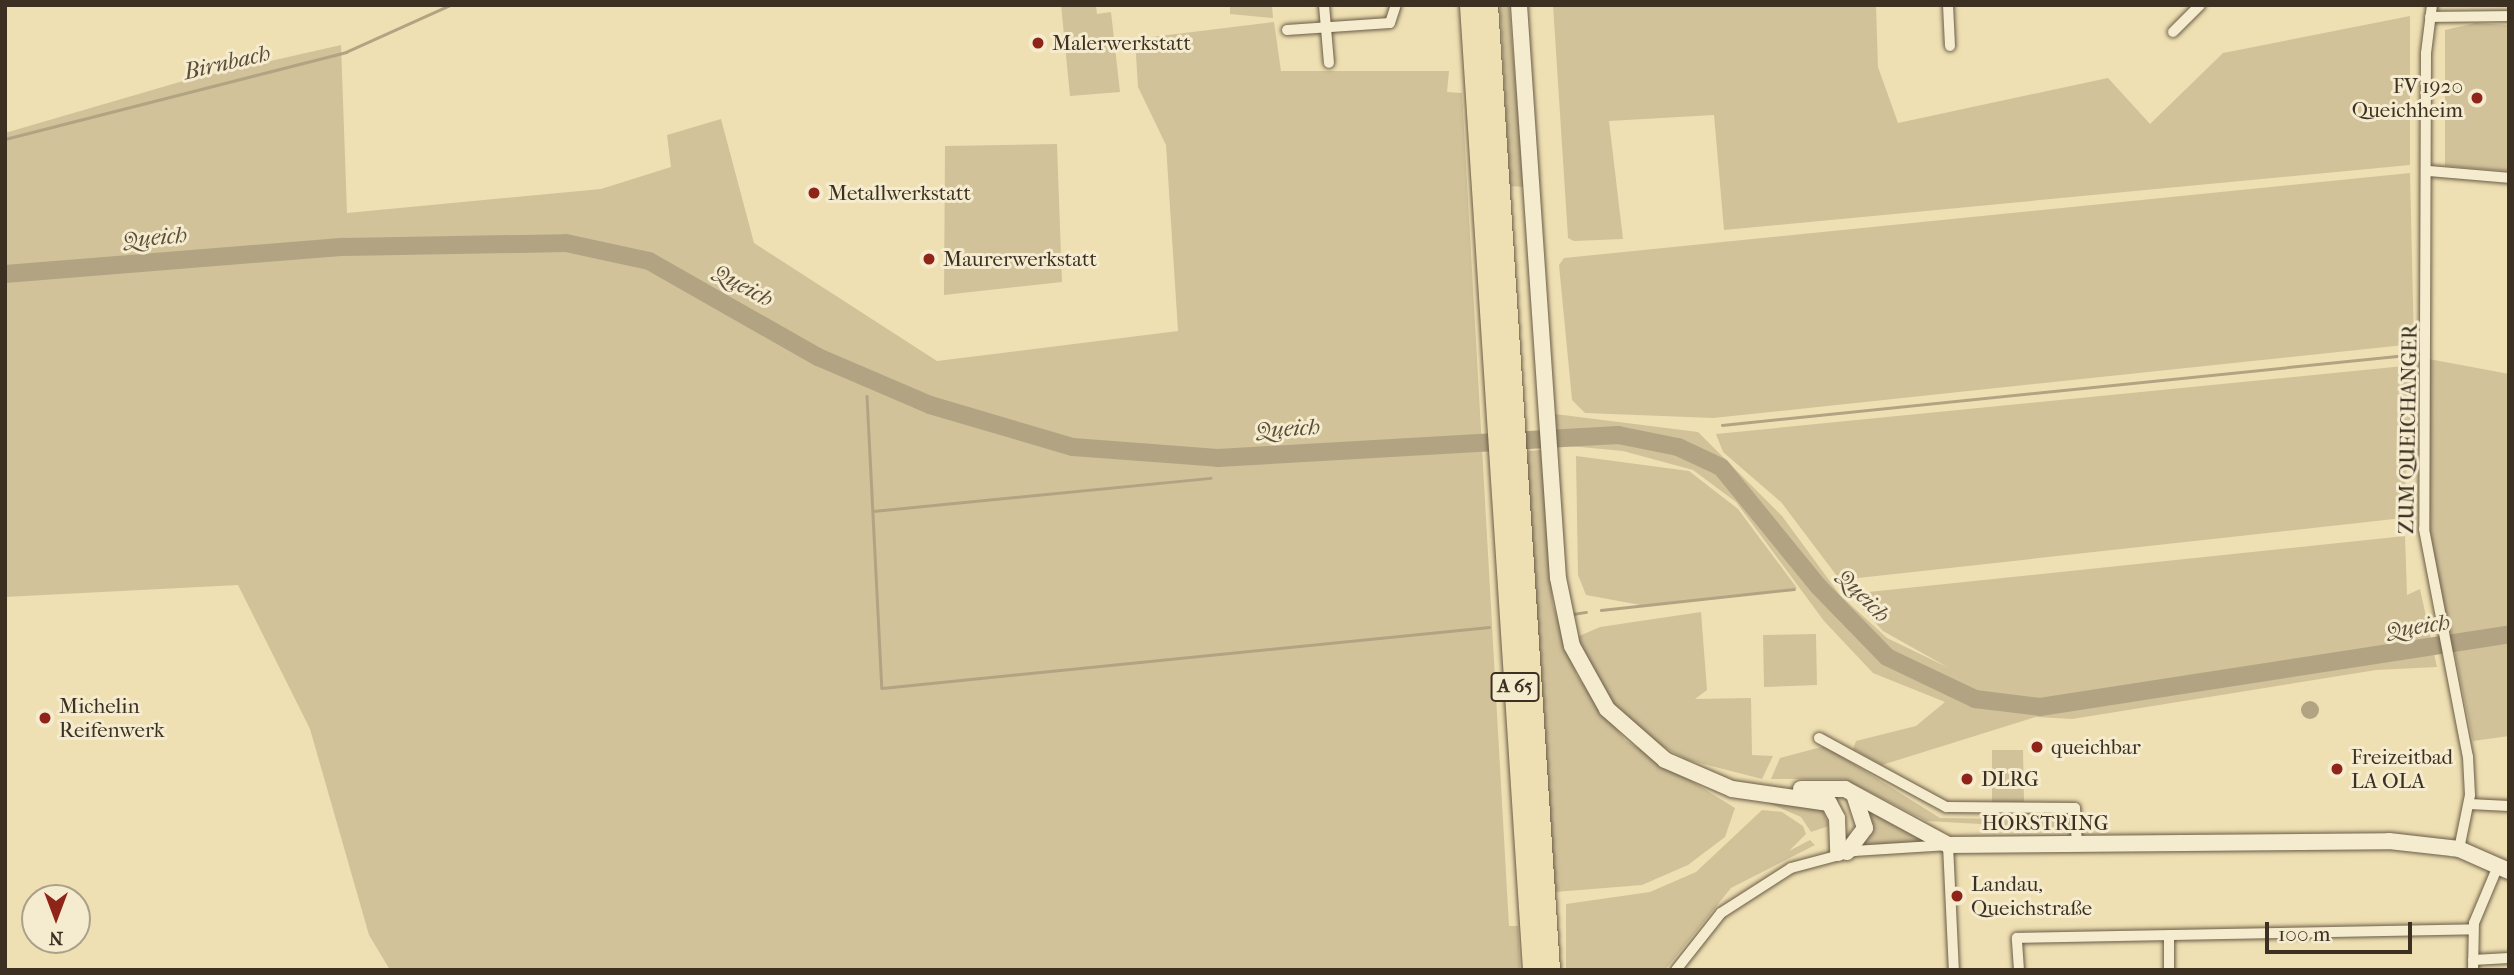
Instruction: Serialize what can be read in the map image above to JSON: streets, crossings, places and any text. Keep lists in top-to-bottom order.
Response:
{
  "streets": {
    "highway": ["A 65"],
    "street": ["ZUM QUEICHANGER", "HORSTRING"]
  },
  "crossings": [
    ["ZUM QUEICHANGER", "HORSTRING"]
  ],
  "water": ["Birnbach", "Queich"],
  "places": [
    "Malerwerkstatt",
    "FV 1920 Queichheim",
    "Metallwerkstatt",
    "Maurerwerkstatt",
    "Michelin Reifenwerk",
    "queichbar",
    "Freizeitbad LA OLA",
    "DLRG",
    "Landau, Queichstraße"
  ],
  "scale_bar": "100 m",
  "north": "bottom"
}
